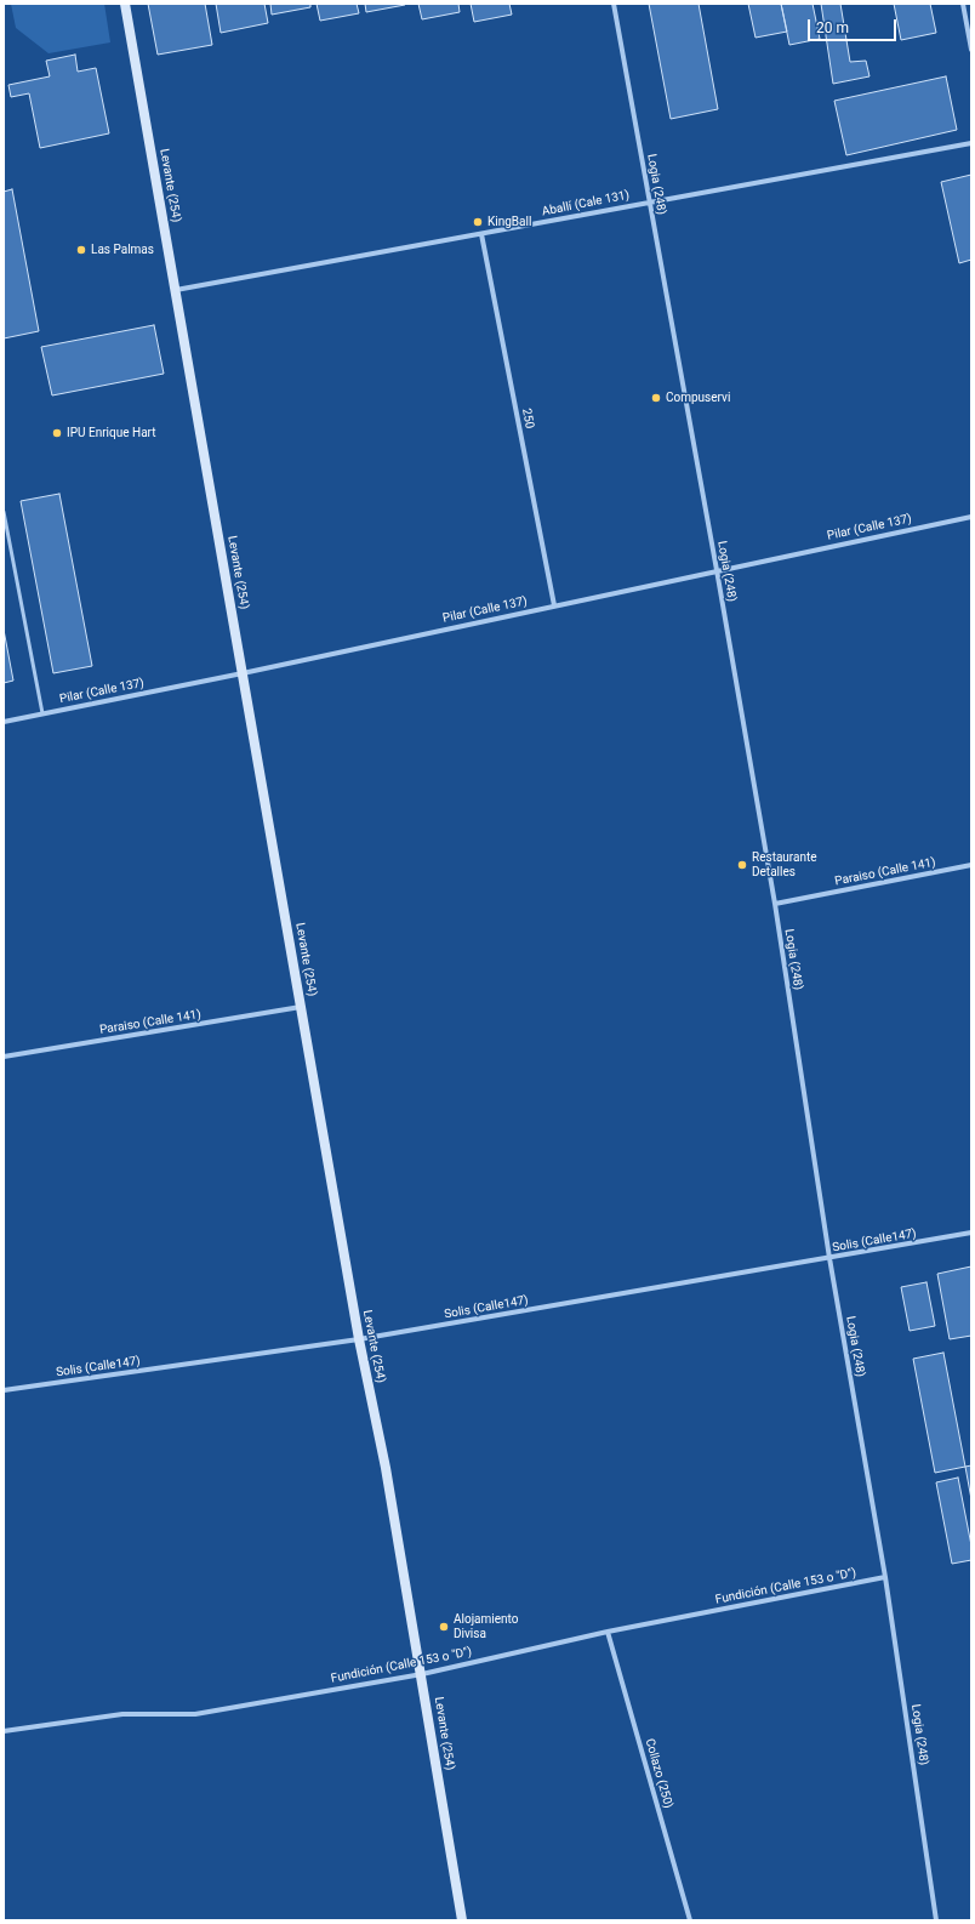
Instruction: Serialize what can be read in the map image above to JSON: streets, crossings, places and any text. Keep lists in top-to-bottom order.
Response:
{
  "streets": {
    "street": [
      "Logia (248)",
      "Levante (254)",
      "Aballí (Cale 131)",
      "250",
      "Pilar (Calle 137)",
      "Paraiso (Calle 141)",
      "Solis (Calle147)",
      "Fundición (Calle 153 o \"D\")",
      "Collazo (250)"
    ]
  },
  "crossings": [
    ["Logia (248)", "Aballí (Cale 131)"],
    ["Logia (248)", "Pilar (Calle 137)"],
    ["Logia (248)", "Paraiso (Calle 141)"],
    ["Logia (248)", "Solis (Calle147)"],
    ["Logia (248)", "Fundición (Calle 153 o \"D\")"],
    ["Levante (254)", "Aballí (Cale 131)"],
    ["Levante (254)", "Pilar (Calle 137)"],
    ["Levante (254)", "Paraiso (Calle 141)"],
    ["Levante (254)", "Solis (Calle147)"],
    ["Levante (254)", "Fundición (Calle 153 o \"D\")"],
    ["Aballí (Cale 131)", "250"],
    ["250", "Pilar (Calle 137)"],
    ["Fundición (Calle 153 o \"D\")", "Collazo (250)"]
  ],
  "places": [
    "KingBall",
    "Las Palmas",
    "Compuservi",
    "IPU Enrique Hart",
    "Restaurante Detalles",
    "Alojamiento Divisa"
  ],
  "scale_bar": "20 m"
}
